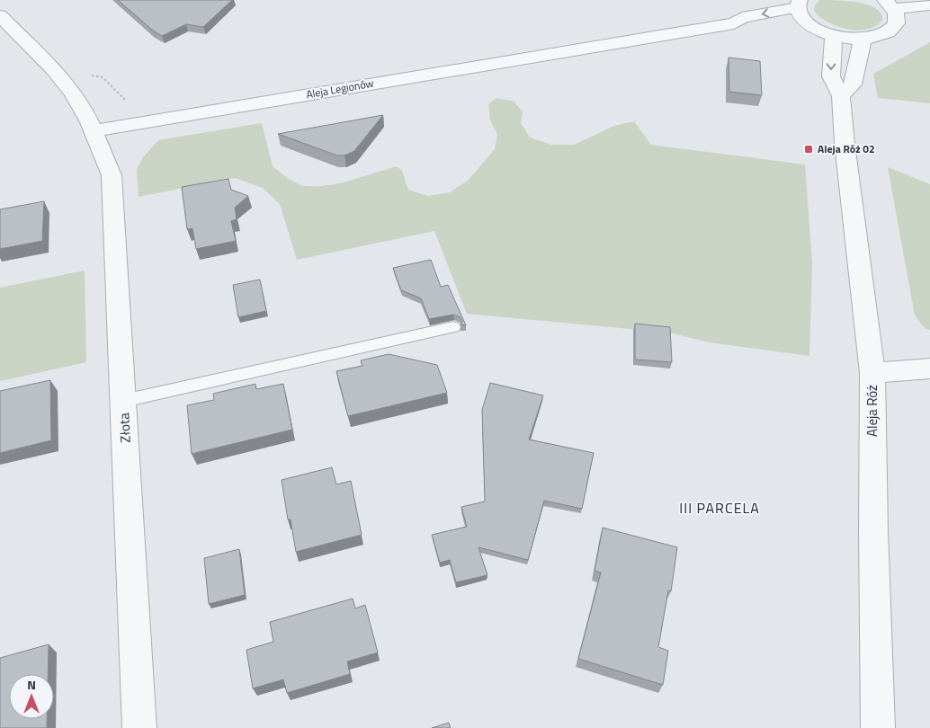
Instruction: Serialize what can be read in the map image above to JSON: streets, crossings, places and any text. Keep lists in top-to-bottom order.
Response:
{
  "streets": {
    "street": ["Aleja Legionów", "Aleja Róż", "Złota"]
  },
  "crossings": [
    ["Aleja Legionów", "Aleja Róż"],
    ["Aleja Legionów", "Złota"]
  ],
  "districts": ["III PARCELA"],
  "places": {
    "transit": ["Aleja Róż 02"]
  },
  "north": "top"
}
